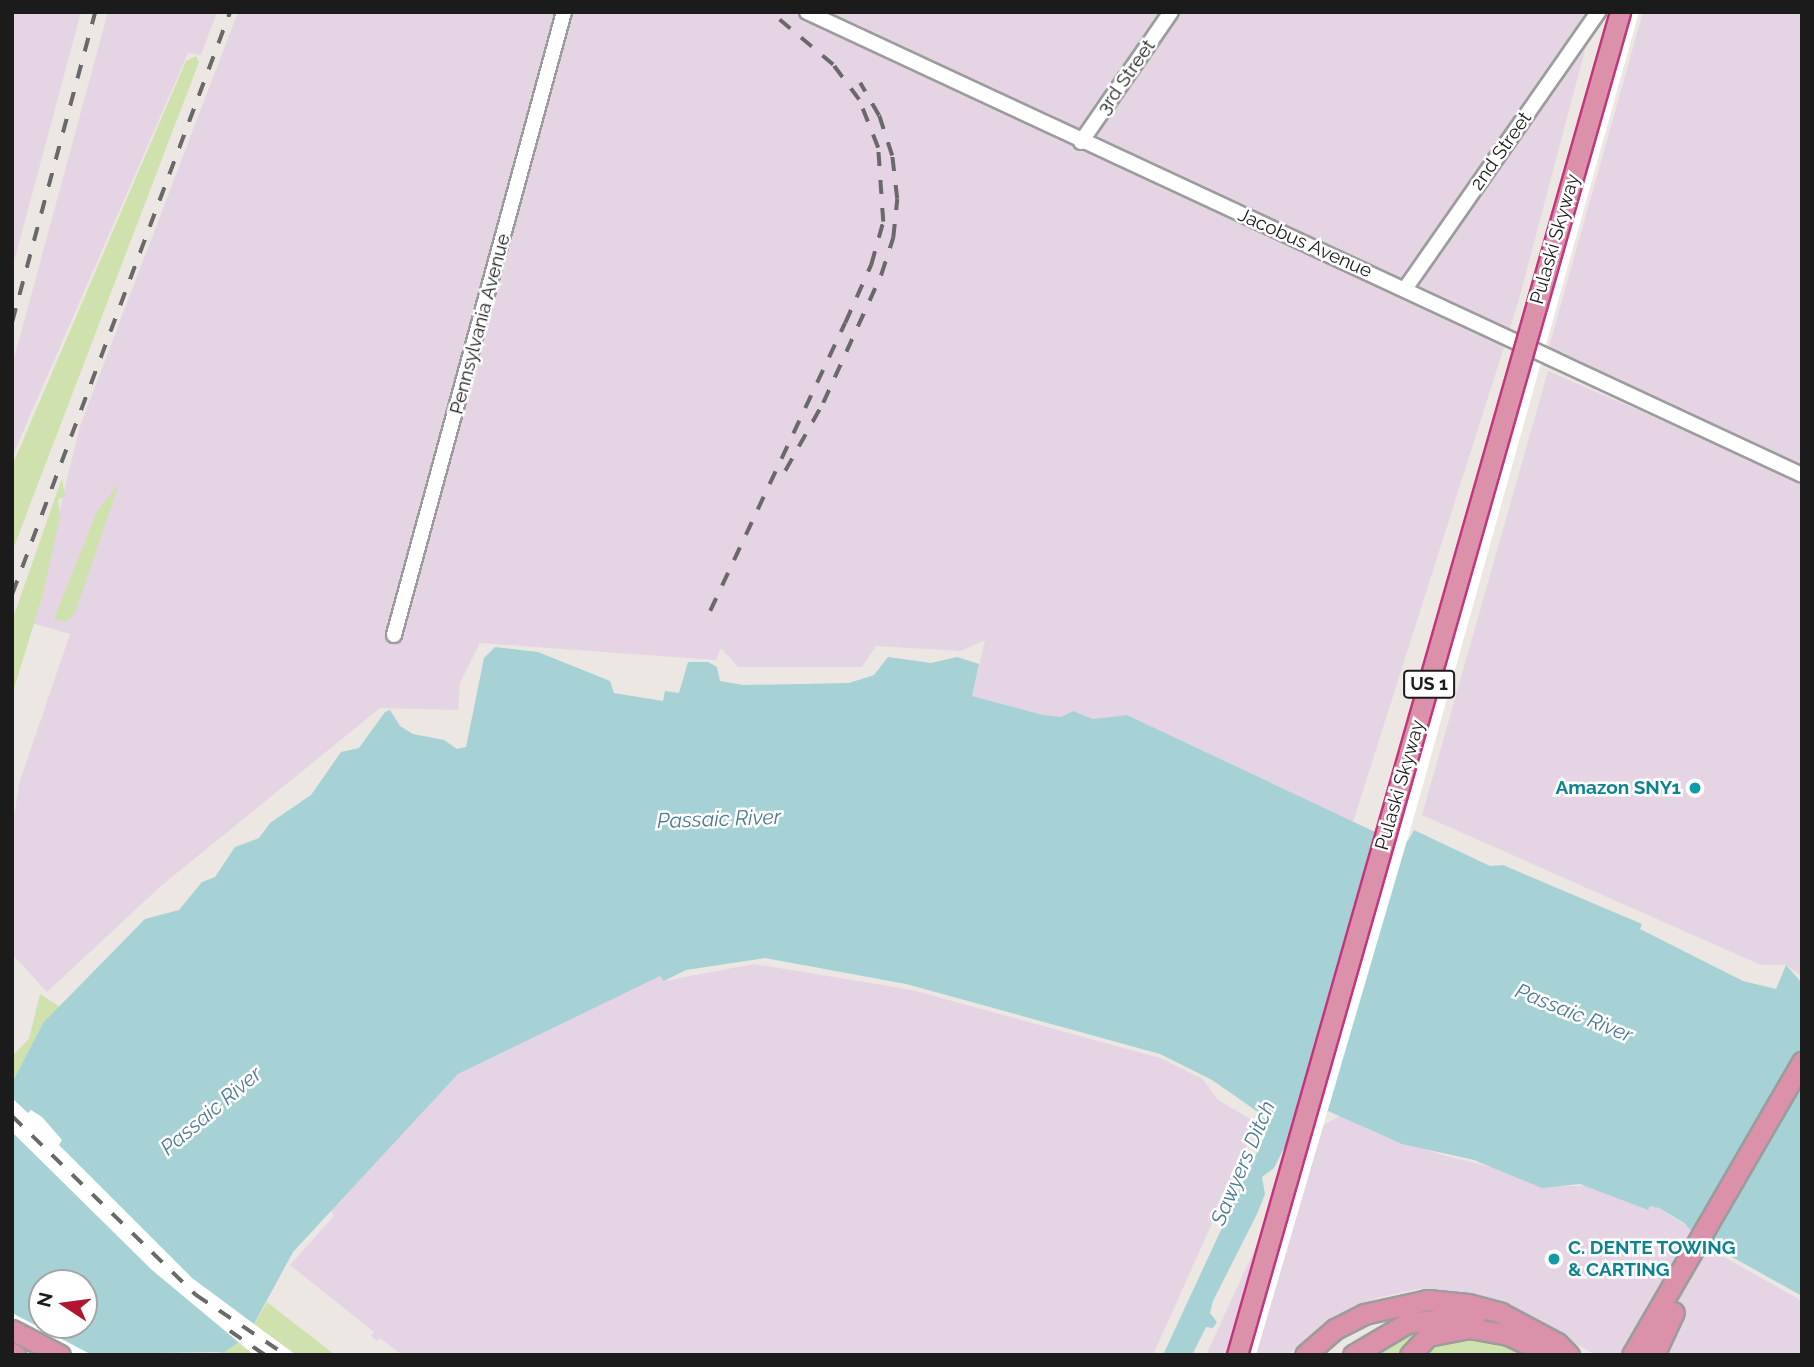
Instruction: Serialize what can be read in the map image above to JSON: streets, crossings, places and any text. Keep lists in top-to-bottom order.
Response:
{
  "streets": {
    "highway": ["Pulaski Skyway", "US 1"],
    "street": [
      "3rd Street",
      "2nd Street",
      "Jacobus Avenue",
      "Pennsylvania Avenue"
    ]
  },
  "crossings": [
    ["3rd Street", "Jacobus Avenue"],
    ["2nd Street", "Jacobus Avenue"]
  ],
  "water": ["Passaic River", "Sawyers Ditch"],
  "places": ["Amazon SNY1", "C. DENTE TOWING & CARTING"],
  "north": "left"
}
